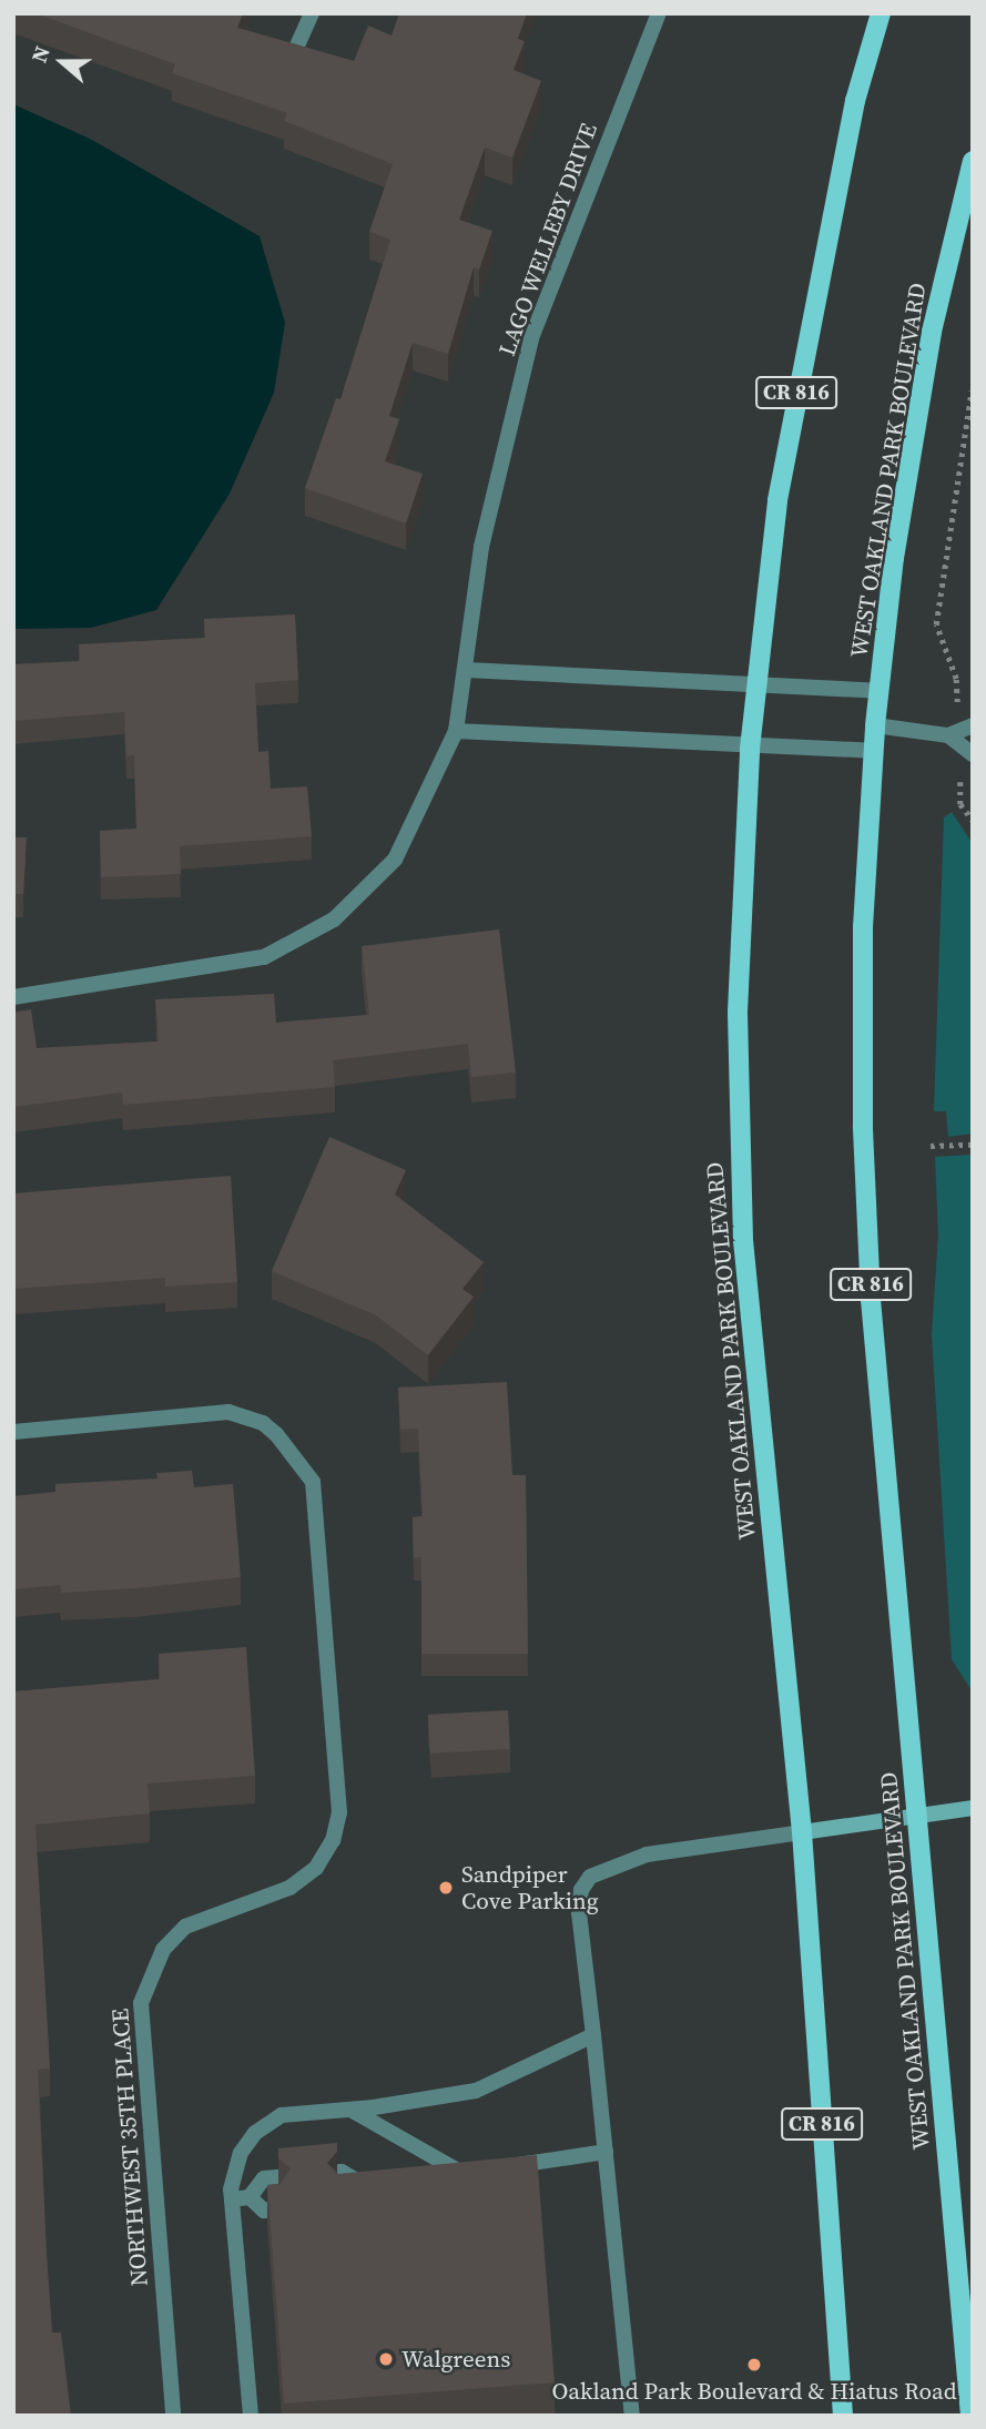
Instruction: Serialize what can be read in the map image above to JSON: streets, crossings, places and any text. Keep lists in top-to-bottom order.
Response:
{
  "streets": {
    "main road": ["CR 816", "WEST OAKLAND PARK BOULEVARD"],
    "street": ["LAGO WELLEBY DRIVE", "NORTHWEST 35TH PLACE"]
  },
  "places": ["Sandpiper Cove Parking", "Walgreens", "Oakland Park Boulevard & Hiatus Road"],
  "north": "left"
}
